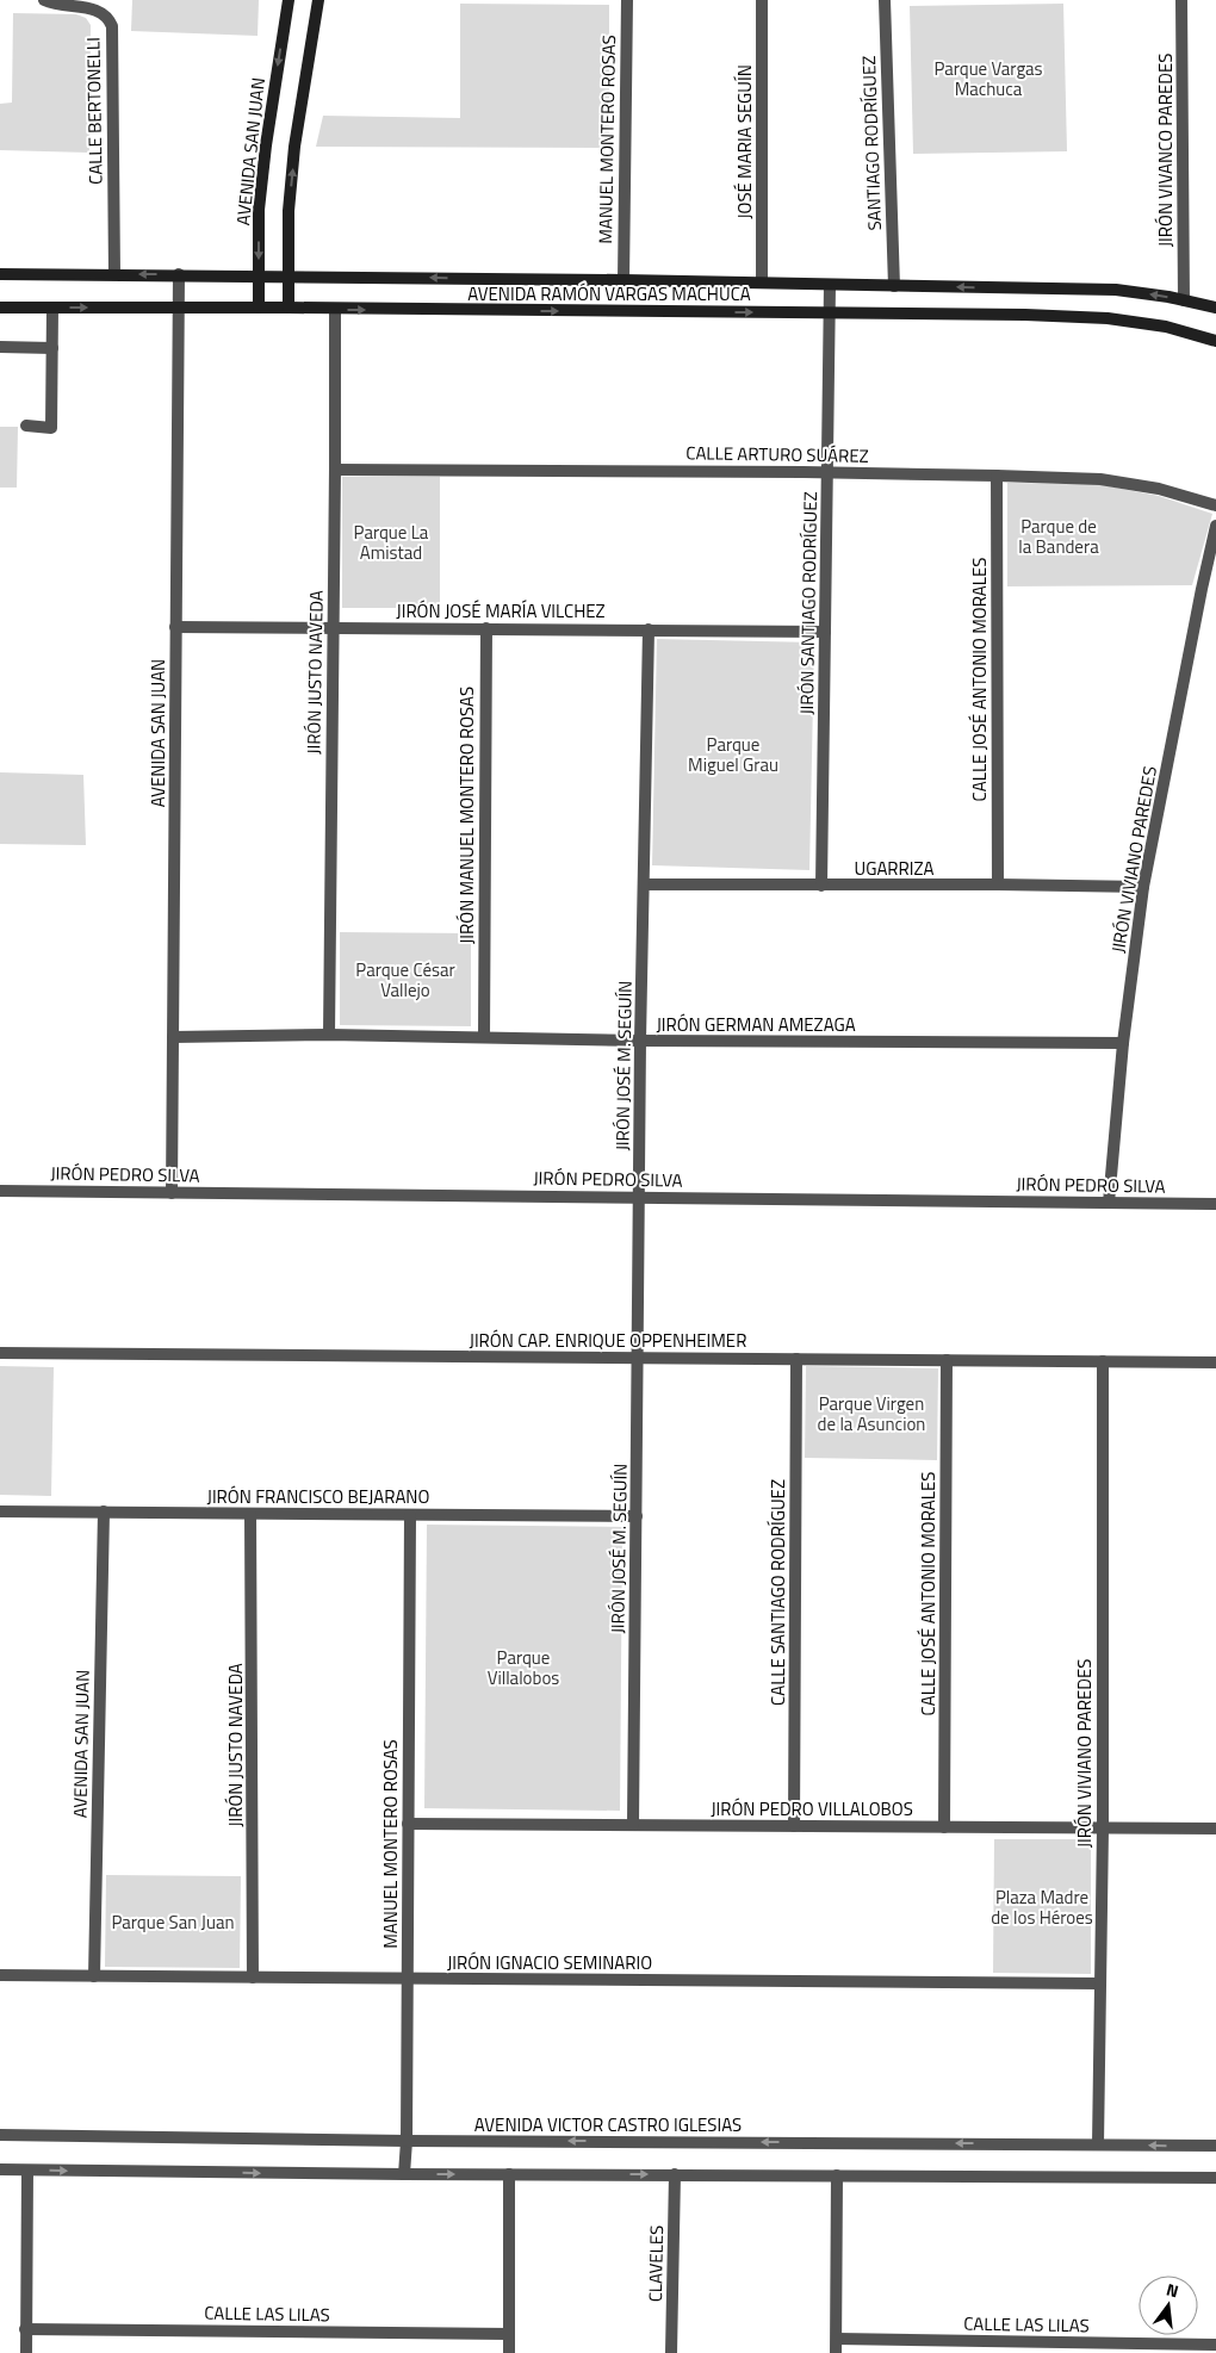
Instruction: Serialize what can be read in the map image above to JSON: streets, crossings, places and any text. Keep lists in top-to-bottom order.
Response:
{
  "streets": {
    "main road": ["AVENIDA SAN JUAN", "AVENIDA RAMÓN VARGAS MACHUCA"],
    "street": [
      "CALLE BERTONELLI",
      "MANUEL MONTERO ROSAS",
      "JOSÉ MARIA SEGUÍN",
      "SANTIAGO RODRÍGUEZ",
      "JIRÓN VIVANCO PAREDES",
      "CALLE ARTURO SUÁREZ",
      "JIRÓN SANTIAGO RODRÍGUEZ",
      "JIRÓN JOSÉ MARÍA VILCHEZ",
      "JIRÓN JUSTO NAVEDA",
      "CALLE JOSÉ ANTONIO MORALES",
      "JIRÓN MANUEL MONTERO ROSAS",
      "JIRÓN VIVIANO PAREDES",
      "UGARRIZA",
      "JIRÓN GERMAN AMEZAGA",
      "JIRÓN JOSÉ M. SEGUÍN",
      "JIRÓN PEDRO SILVA",
      "JIRÓN CAP. ENRIQUE OPPENHEIMER",
      "JIRÓN FRANCISCO BEJARANO",
      "CALLE SANTIAGO RODRÍGUEZ",
      "JIRÓN PEDRO VILLALOBOS",
      "JIRÓN IGNACIO SEMINARIO",
      "AVENIDA VICTOR CASTRO IGLESIAS",
      "CLAVELES",
      "CALLE LAS LILAS"
    ]
  },
  "crossings": [
    ["CALLE BERTONELLI", "AVENIDA RAMÓN VARGAS MACHUCA"],
    ["MANUEL MONTERO ROSAS", "AVENIDA RAMÓN VARGAS MACHUCA"],
    ["MANUEL MONTERO ROSAS", "JIRÓN FRANCISCO BEJARANO"],
    ["MANUEL MONTERO ROSAS", "JIRÓN PEDRO VILLALOBOS"],
    ["MANUEL MONTERO ROSAS", "JIRÓN IGNACIO SEMINARIO"],
    ["MANUEL MONTERO ROSAS", "AVENIDA VICTOR CASTRO IGLESIAS"],
    ["JOSÉ MARIA SEGUÍN", "AVENIDA RAMÓN VARGAS MACHUCA"],
    ["SANTIAGO RODRÍGUEZ", "AVENIDA RAMÓN VARGAS MACHUCA"],
    ["JIRÓN VIVANCO PAREDES", "AVENIDA RAMÓN VARGAS MACHUCA"],
    ["AVENIDA SAN JUAN", "AVENIDA RAMÓN VARGAS MACHUCA"],
    ["AVENIDA SAN JUAN", "JIRÓN JOSÉ MARÍA VILCHEZ"],
    ["AVENIDA SAN JUAN", "JIRÓN GERMAN AMEZAGA"],
    ["AVENIDA SAN JUAN", "JIRÓN PEDRO SILVA"],
    ["AVENIDA SAN JUAN", "JIRÓN FRANCISCO BEJARANO"],
    ["AVENIDA SAN JUAN", "JIRÓN IGNACIO SEMINARIO"],
    ["AVENIDA RAMÓN VARGAS MACHUCA", "JIRÓN SANTIAGO RODRÍGUEZ"],
    ["AVENIDA RAMÓN VARGAS MACHUCA", "JIRÓN JUSTO NAVEDA"],
    ["CALLE ARTURO SUÁREZ", "JIRÓN SANTIAGO RODRÍGUEZ"],
    ["CALLE ARTURO SUÁREZ", "JIRÓN JUSTO NAVEDA"],
    ["CALLE ARTURO SUÁREZ", "CALLE JOSÉ ANTONIO MORALES"],
    ["JIRÓN SANTIAGO RODRÍGUEZ", "JIRÓN JOSÉ MARÍA VILCHEZ"],
    ["JIRÓN SANTIAGO RODRÍGUEZ", "UGARRIZA"],
    ["JIRÓN JOSÉ MARÍA VILCHEZ", "JIRÓN JUSTO NAVEDA"],
    ["JIRÓN JOSÉ MARÍA VILCHEZ", "JIRÓN MANUEL MONTERO ROSAS"],
    ["JIRÓN JOSÉ MARÍA VILCHEZ", "JIRÓN JOSÉ M. SEGUÍN"],
    ["JIRÓN JUSTO NAVEDA", "JIRÓN GERMAN AMEZAGA"],
    ["JIRÓN JUSTO NAVEDA", "JIRÓN FRANCISCO BEJARANO"],
    ["JIRÓN JUSTO NAVEDA", "JIRÓN IGNACIO SEMINARIO"],
    ["CALLE JOSÉ ANTONIO MORALES", "UGARRIZA"],
    ["CALLE JOSÉ ANTONIO MORALES", "JIRÓN CAP. ENRIQUE OPPENHEIMER"],
    ["CALLE JOSÉ ANTONIO MORALES", "JIRÓN PEDRO VILLALOBOS"],
    ["JIRÓN MANUEL MONTERO ROSAS", "JIRÓN GERMAN AMEZAGA"],
    ["JIRÓN VIVIANO PAREDES", "UGARRIZA"],
    ["JIRÓN VIVIANO PAREDES", "JIRÓN GERMAN AMEZAGA"],
    ["JIRÓN VIVIANO PAREDES", "JIRÓN PEDRO SILVA"],
    ["JIRÓN VIVIANO PAREDES", "JIRÓN CAP. ENRIQUE OPPENHEIMER"],
    ["JIRÓN VIVIANO PAREDES", "JIRÓN PEDRO VILLALOBOS"],
    ["JIRÓN VIVIANO PAREDES", "JIRÓN IGNACIO SEMINARIO"],
    ["JIRÓN VIVIANO PAREDES", "AVENIDA VICTOR CASTRO IGLESIAS"],
    ["UGARRIZA", "JIRÓN JOSÉ M. SEGUÍN"],
    ["JIRÓN GERMAN AMEZAGA", "JIRÓN JOSÉ M. SEGUÍN"],
    ["JIRÓN JOSÉ M. SEGUÍN", "JIRÓN PEDRO SILVA"],
    ["JIRÓN JOSÉ M. SEGUÍN", "JIRÓN CAP. ENRIQUE OPPENHEIMER"],
    ["JIRÓN JOSÉ M. SEGUÍN", "JIRÓN FRANCISCO BEJARANO"],
    ["JIRÓN JOSÉ M. SEGUÍN", "JIRÓN PEDRO VILLALOBOS"],
    ["JIRÓN CAP. ENRIQUE OPPENHEIMER", "CALLE SANTIAGO RODRÍGUEZ"],
    ["CALLE SANTIAGO RODRÍGUEZ", "JIRÓN PEDRO VILLALOBOS"]
  ],
  "parks": [
    "Parque Vargas Machuca",
    "Parque de la Bandera",
    "Parque La Amistad",
    "Parque Miguel Grau",
    "Parque César Vallejo",
    "Parque Virgen de la Asuncion",
    "Parque Villalobos",
    "Plaza Madre de los Héroes",
    "Parque San Juan"
  ],
  "north": "top"
}
